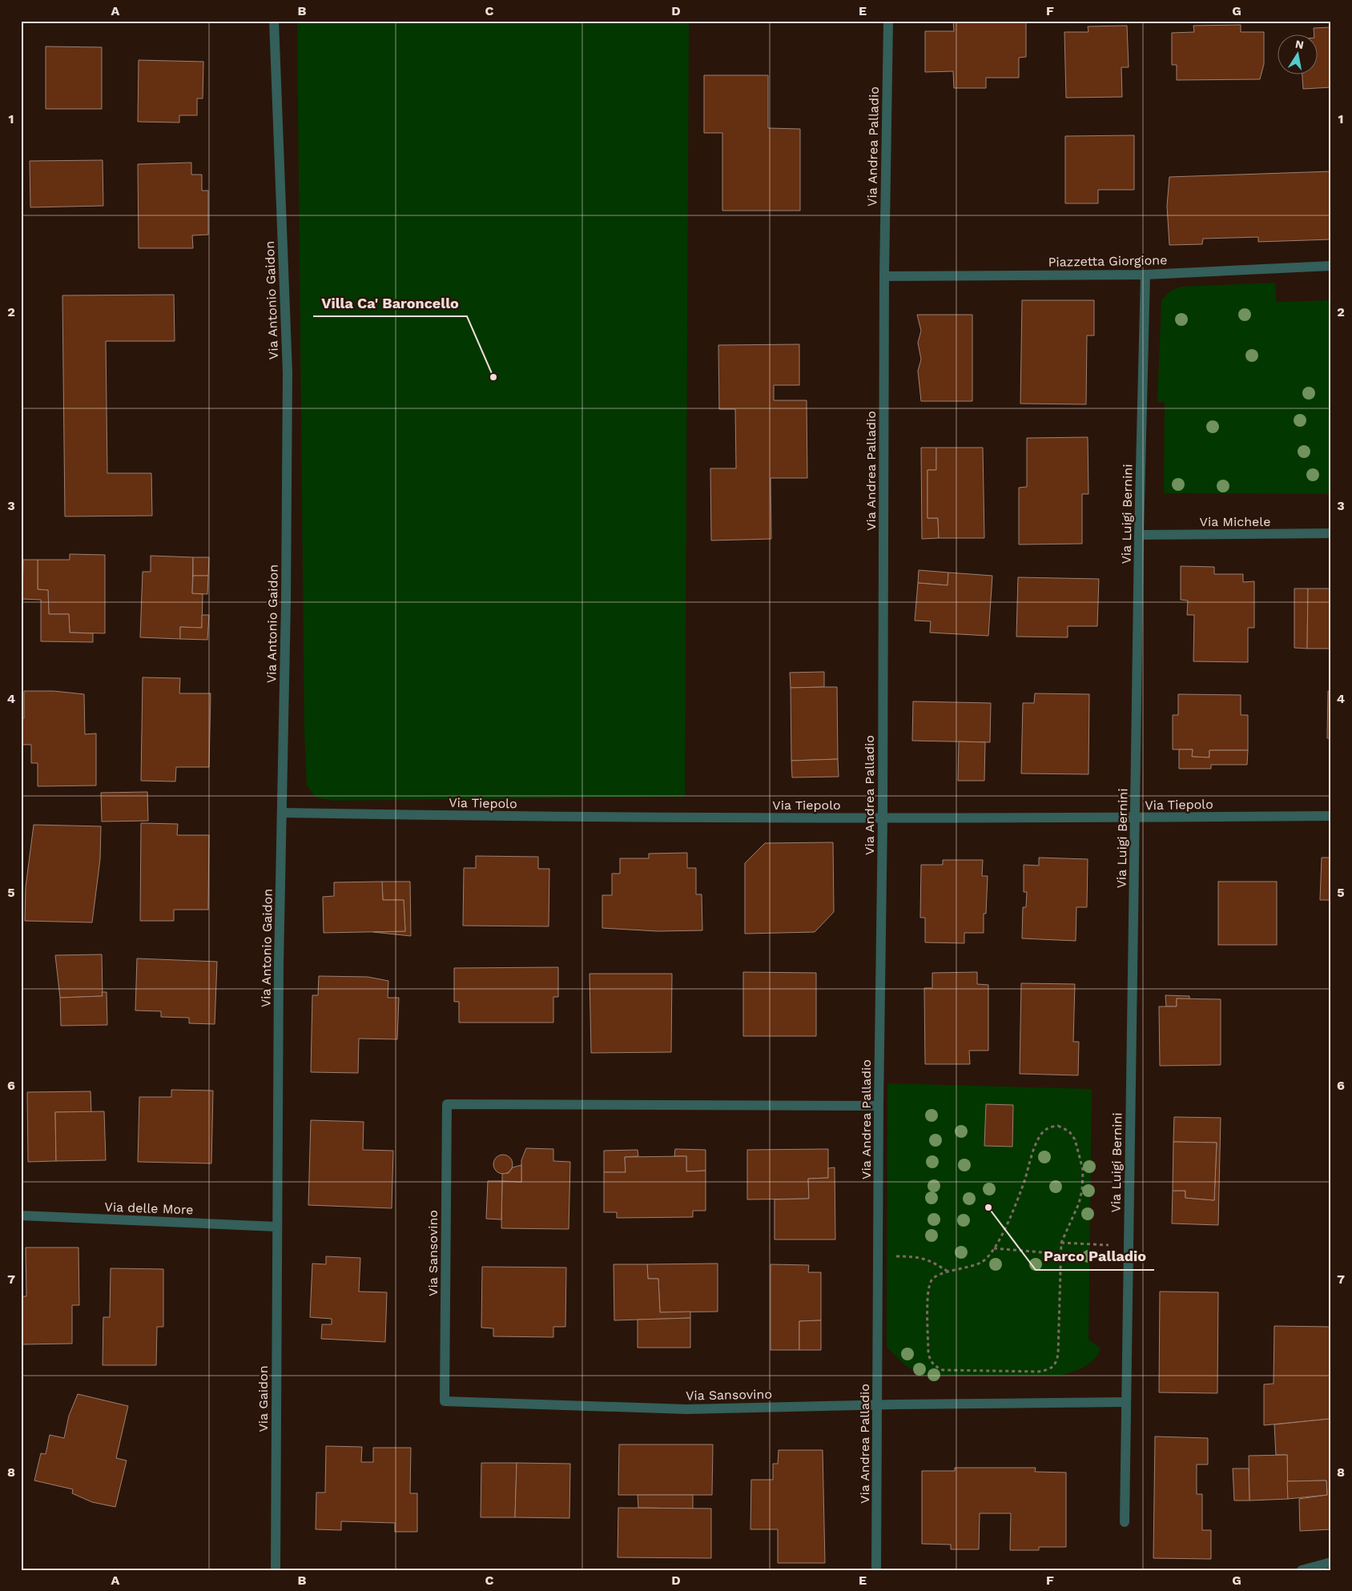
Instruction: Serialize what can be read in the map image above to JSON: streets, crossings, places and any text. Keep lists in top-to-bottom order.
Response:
{
  "streets": {
    "street": [
      "Via Andrea Palladio",
      "Piazzetta Giorgione",
      "Via Antonio Gaidon",
      "Via Luigi Bernini",
      "Via Michele",
      "Via Tiepolo",
      "Via delle More",
      "Via Sansovino",
      "Via Gaidon"
    ]
  },
  "crossings": [
    ["Via Andrea Palladio", "Piazzetta Giorgione"],
    ["Via Andrea Palladio", "Via Tiepolo"],
    ["Via Andrea Palladio", "Via Sansovino"],
    ["Piazzetta Giorgione", "Via Luigi Bernini"],
    ["Via Antonio Gaidon", "Via Tiepolo"],
    ["Via Antonio Gaidon", "Via delle More"],
    ["Via Antonio Gaidon", "Via Gaidon"],
    ["Via Luigi Bernini", "Via Michele"],
    ["Via Luigi Bernini", "Via Tiepolo"],
    ["Via delle More", "Via Gaidon"]
  ],
  "places": ["Villa Ca' Baroncello", "Parco Palladio"],
  "north": "top",
  "grid": {
    "columns": [
      "A",
      "B",
      "C",
      "D",
      "E",
      "F",
      "G"
    ],
    "rows": [
      "1",
      "2",
      "3",
      "4",
      "5",
      "6",
      "7",
      "8"
    ]
  }
}
